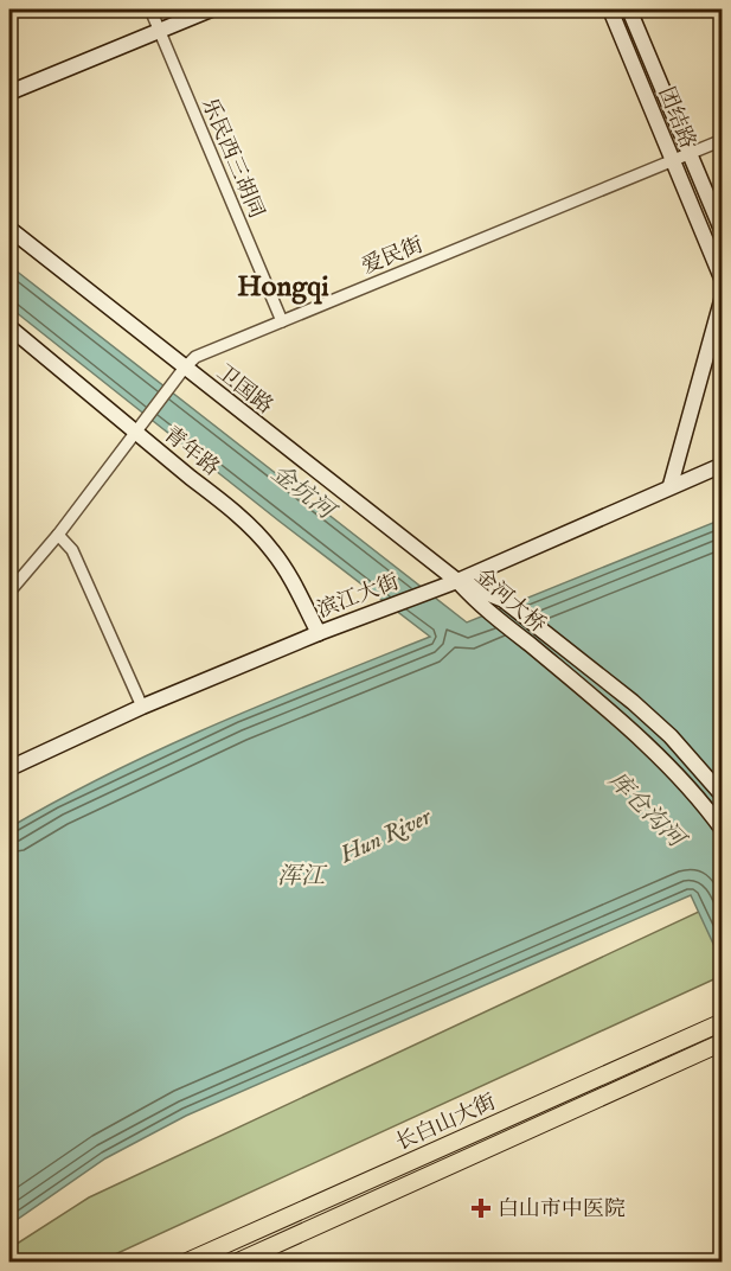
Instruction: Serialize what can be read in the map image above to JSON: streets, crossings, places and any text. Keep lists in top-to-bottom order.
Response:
{
  "streets": {
    "main road": ["长白山大街"],
    "street": [
      "团结路",
      "乐民西三胡同",
      "爱民街",
      "卫国路",
      "青年路",
      "滨江大街",
      "金河大桥"
    ]
  },
  "crossings": [
    ["团结路", "爱民街"],
    ["乐民西三胡同", "爱民街"],
    ["爱民街", "卫国路"],
    ["爱民街", "青年路"],
    ["卫国路", "滨江大街"],
    ["卫国路", "金河大桥"],
    ["青年路", "滨江大街"],
    ["滨江大街", "金河大桥"]
  ],
  "districts": ["Hongqi"],
  "water": [
    "金坑河",
    "库仓沟河",
    "Hun River",
    "浑江"
  ],
  "places": {
    "health": ["白山市中医院"]
  }
}
